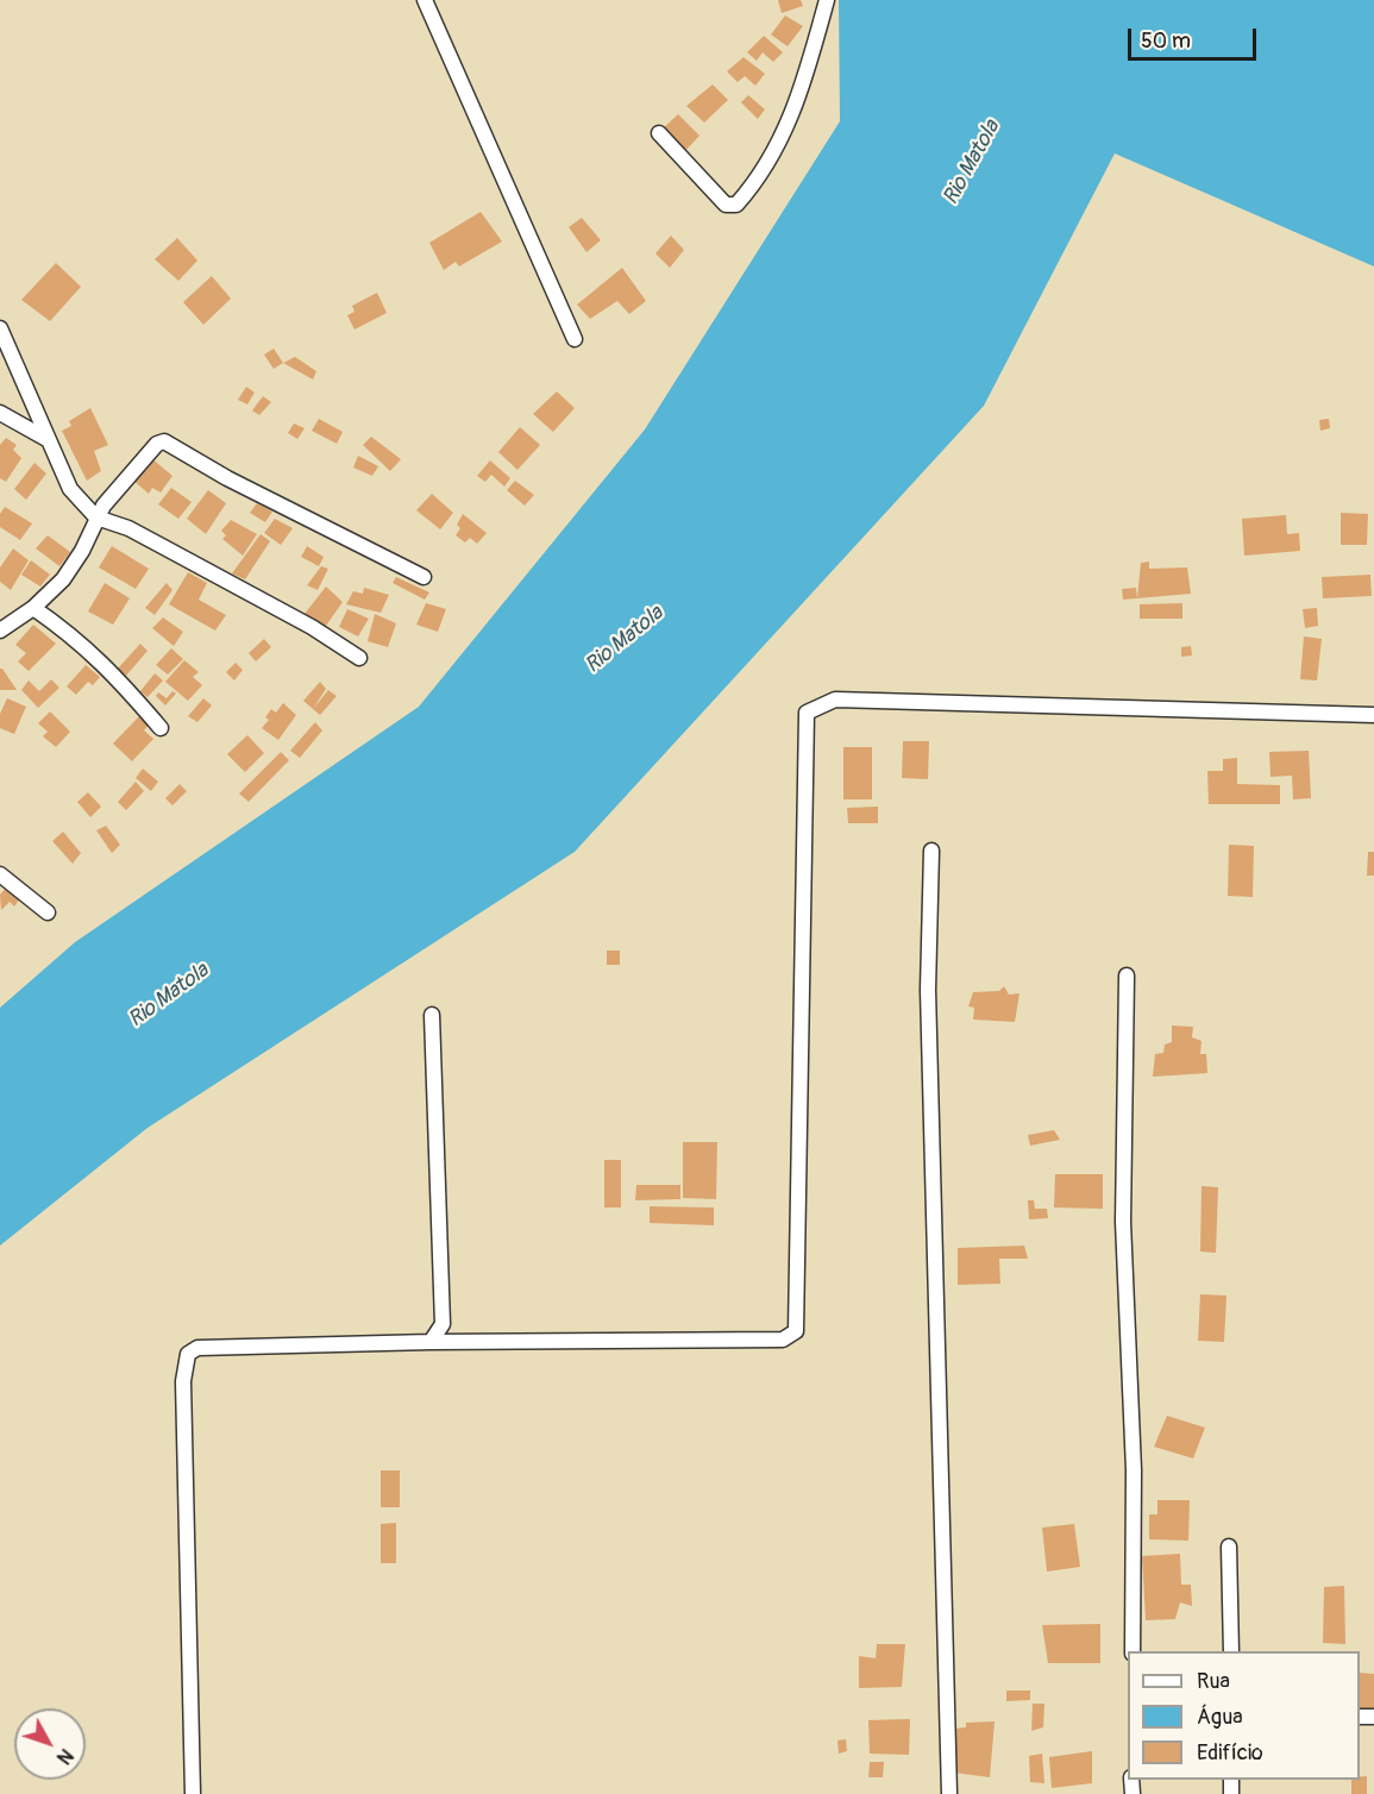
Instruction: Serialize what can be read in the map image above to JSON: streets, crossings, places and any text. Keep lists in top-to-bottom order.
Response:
{
  "water": ["Rio Matola"],
  "legend": ["Rua", "Água", "Edifício"],
  "scale_bar": "50 m",
  "north": "bottom right"
}
